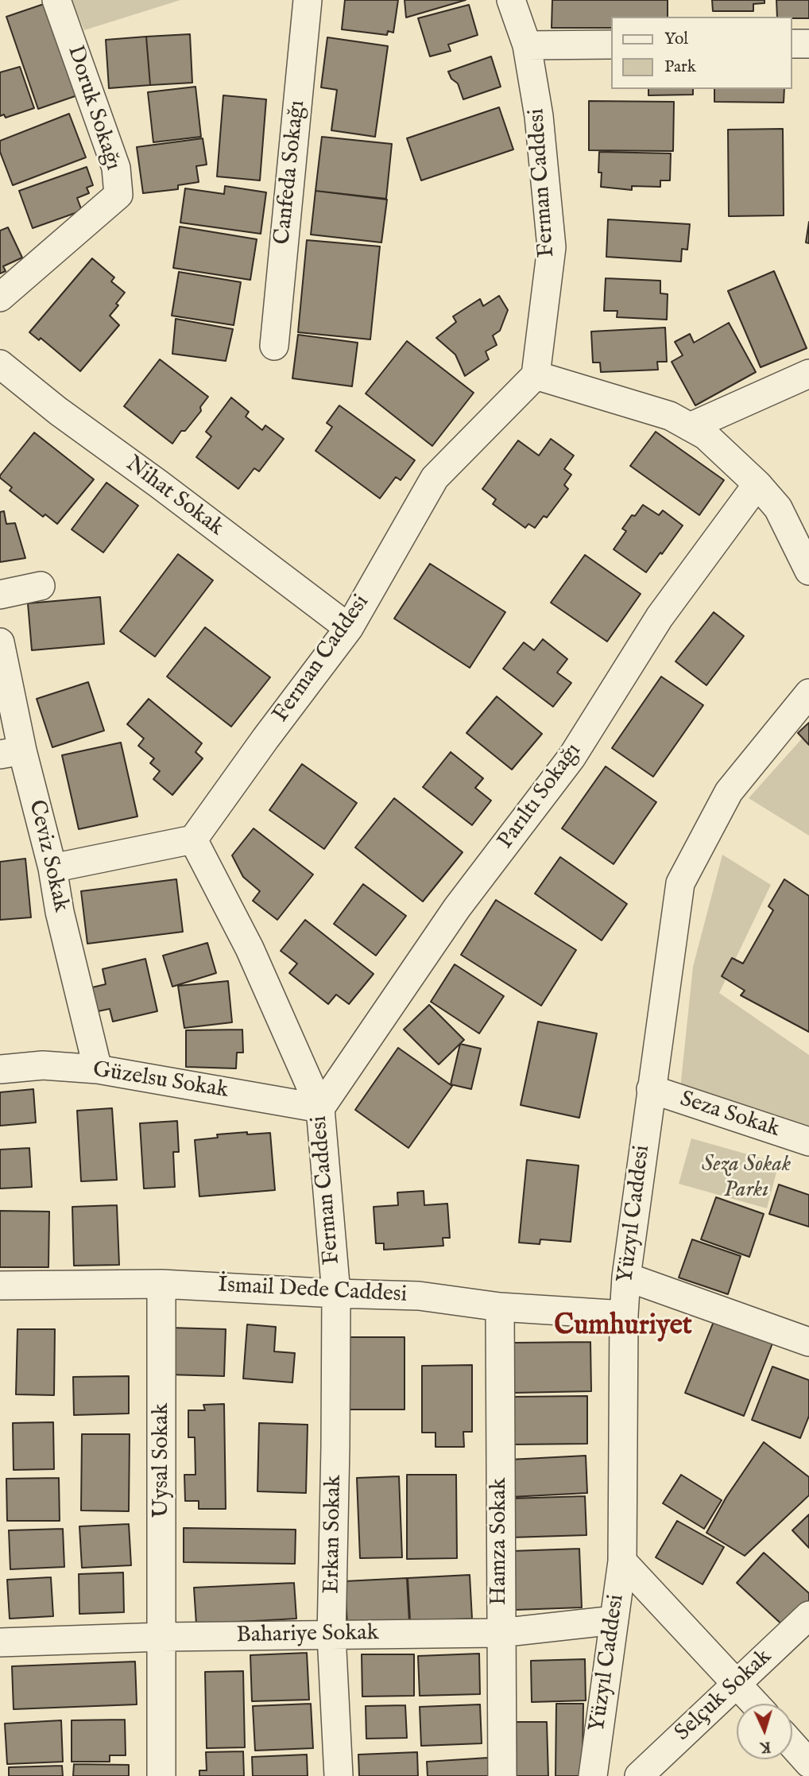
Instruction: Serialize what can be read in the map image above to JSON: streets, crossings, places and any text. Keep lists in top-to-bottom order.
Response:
{
  "streets": {
    "street": [
      "Doruk Sokağı",
      "Canfeda Sokağı",
      "Ferman Caddesi",
      "Nihat Sokak",
      "Parıltı Sokağı",
      "Ceviz Sokak",
      "Güzelsu Sokak",
      "Seza Sokak",
      "Yüzyıl Caddesi",
      "İsmail Dede Caddesi",
      "Uysal Sokak",
      "Erkan Sokak",
      "Hamza Sokak",
      "Bahariye Sokak",
      "Selçuk Sokak"
    ]
  },
  "crossings": [
    ["Ferman Caddesi", "Nihat Sokak"],
    ["Ferman Caddesi", "Parıltı Sokağı"],
    ["Ferman Caddesi", "Güzelsu Sokak"],
    ["Ferman Caddesi", "İsmail Dede Caddesi"],
    ["Ferman Caddesi", "Erkan Sokak"],
    ["Parıltı Sokağı", "Güzelsu Sokak"],
    ["Ceviz Sokak", "Güzelsu Sokak"],
    ["Seza Sokak", "Yüzyıl Caddesi"],
    ["Yüzyıl Caddesi", "İsmail Dede Caddesi"],
    ["Yüzyıl Caddesi", "Bahariye Sokak"],
    ["İsmail Dede Caddesi", "Uysal Sokak"],
    ["İsmail Dede Caddesi", "Erkan Sokak"],
    ["İsmail Dede Caddesi", "Hamza Sokak"],
    ["Uysal Sokak", "Bahariye Sokak"],
    ["Erkan Sokak", "Bahariye Sokak"],
    ["Hamza Sokak", "Bahariye Sokak"]
  ],
  "districts": ["Cumhuriyet"],
  "parks": ["Seza Sokak Parkı"],
  "legend": ["Yol", "Park"],
  "north": "bottom"
}
